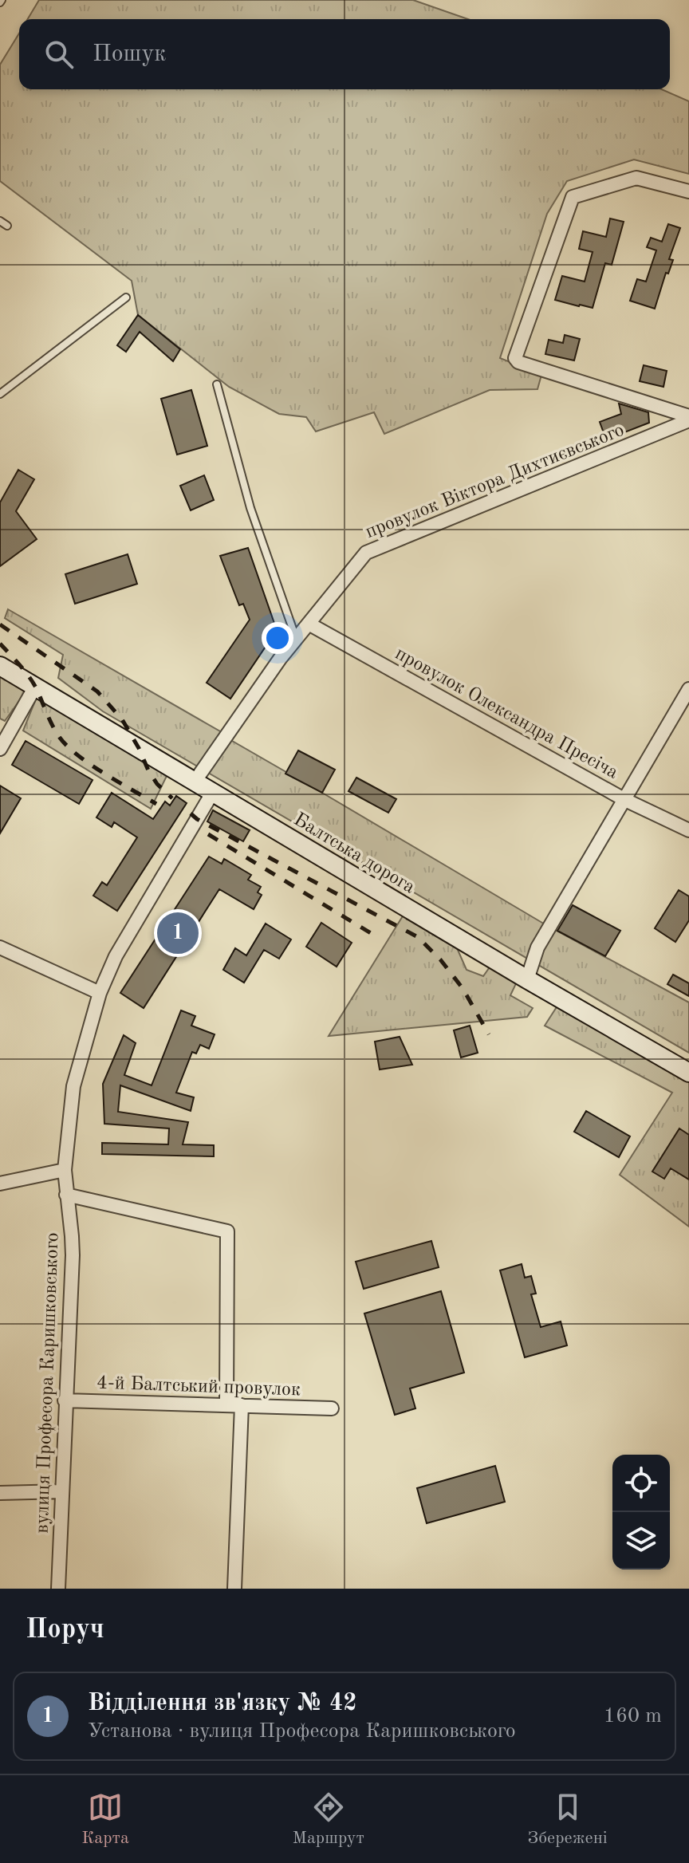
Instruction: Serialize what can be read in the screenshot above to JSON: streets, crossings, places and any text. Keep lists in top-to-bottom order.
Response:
{
  "streets": {
    "main road": ["Балтська дорога"],
    "street": [
      "провулок Віктора Дихтиєвського",
      "провулок Олександра Пресіча",
      "вулиця Професора Каришковського",
      "4-й Балтський провулок"
    ]
  },
  "crossings": [
    ["провулок Віктора Дихтиєвського", "провулок Олександра Пресіча"],
    ["провулок Віктора Дихтиєвського", "Балтська дорога"],
    ["Балтська дорога", "вулиця Професора Каришковського"],
    ["вулиця Професора Каришковського", "4-й Балтський провулок"]
  ],
  "page": {
    "search": "Пошук",
    "pins": "1",
    "heading": "Поруч",
    "list": [
      {
        "mark": "1",
        "name": "Відділення зв'язку № 42",
        "note": "Установа · вулиця Професора Каришковського",
        "value": "160 m"
      }
    ],
    "nav": ["Карта", "Маршрут", "Збережені"]
  }
}
